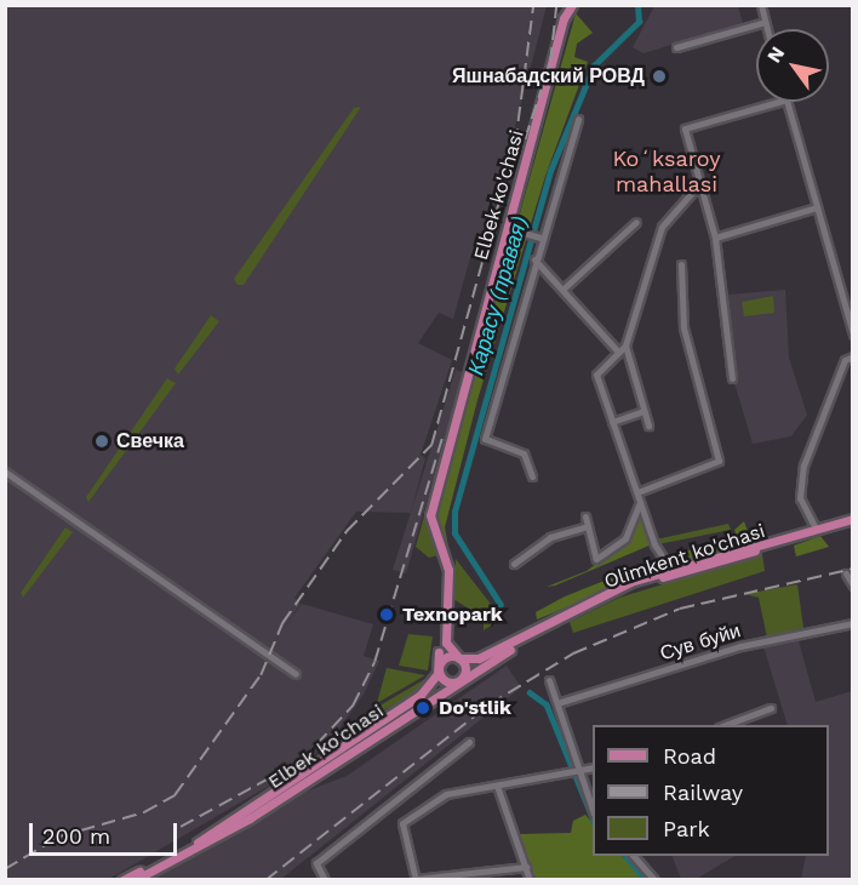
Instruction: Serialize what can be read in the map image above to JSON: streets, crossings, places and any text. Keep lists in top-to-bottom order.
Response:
{
  "streets": {
    "main road": ["Elbek ko'chasi", "Olimkent ko'chasi"],
    "street": ["Сув буйи"]
  },
  "crossings": [
    ["Elbek ko'chasi", "Olimkent ko'chasi"]
  ],
  "districts": ["Koʻksaroy mahallasi"],
  "water": ["Карасу (правая)"],
  "places": [
    "Яшнабадский РОВД",
    "Свечка",
    "Texnopark",
    "Do'stlik"
  ],
  "legend": ["Road", "Railway", "Park"],
  "scale_bar": "200 m",
  "north": "top left"
}
